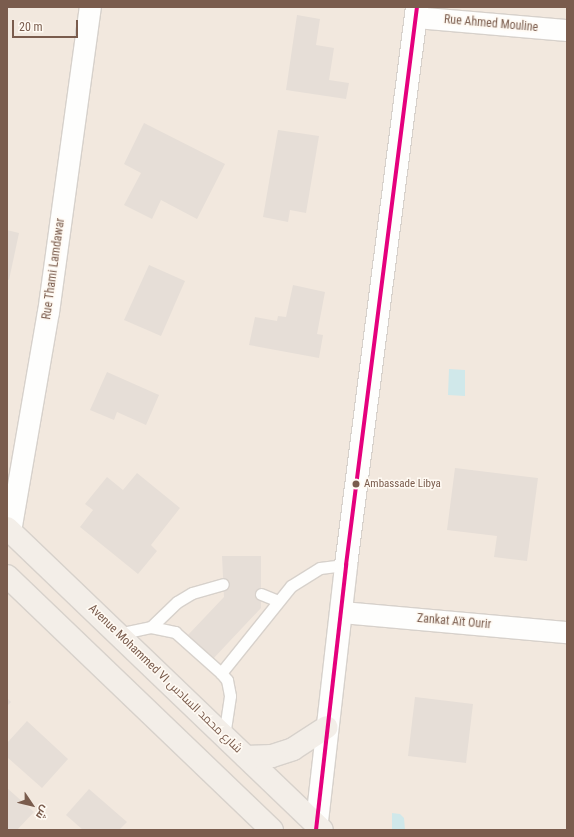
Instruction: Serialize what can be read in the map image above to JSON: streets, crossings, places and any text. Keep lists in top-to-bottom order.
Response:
{
  "streets": {
    "main road": ["Avenue Mohammed VI شارع محمد السادس"],
    "street": ["Rue Ahmed Mouline", "Rue Thami Lamdawar", "Zankat Aït Ourir"]
  },
  "crossings": [
    ["Rue Thami Lamdawar", "Avenue Mohammed VI شارع محمد السادس"]
  ],
  "places": ["Ambassade Libya"],
  "scale_bar": "20 m",
  "north": "bottom right"
}
